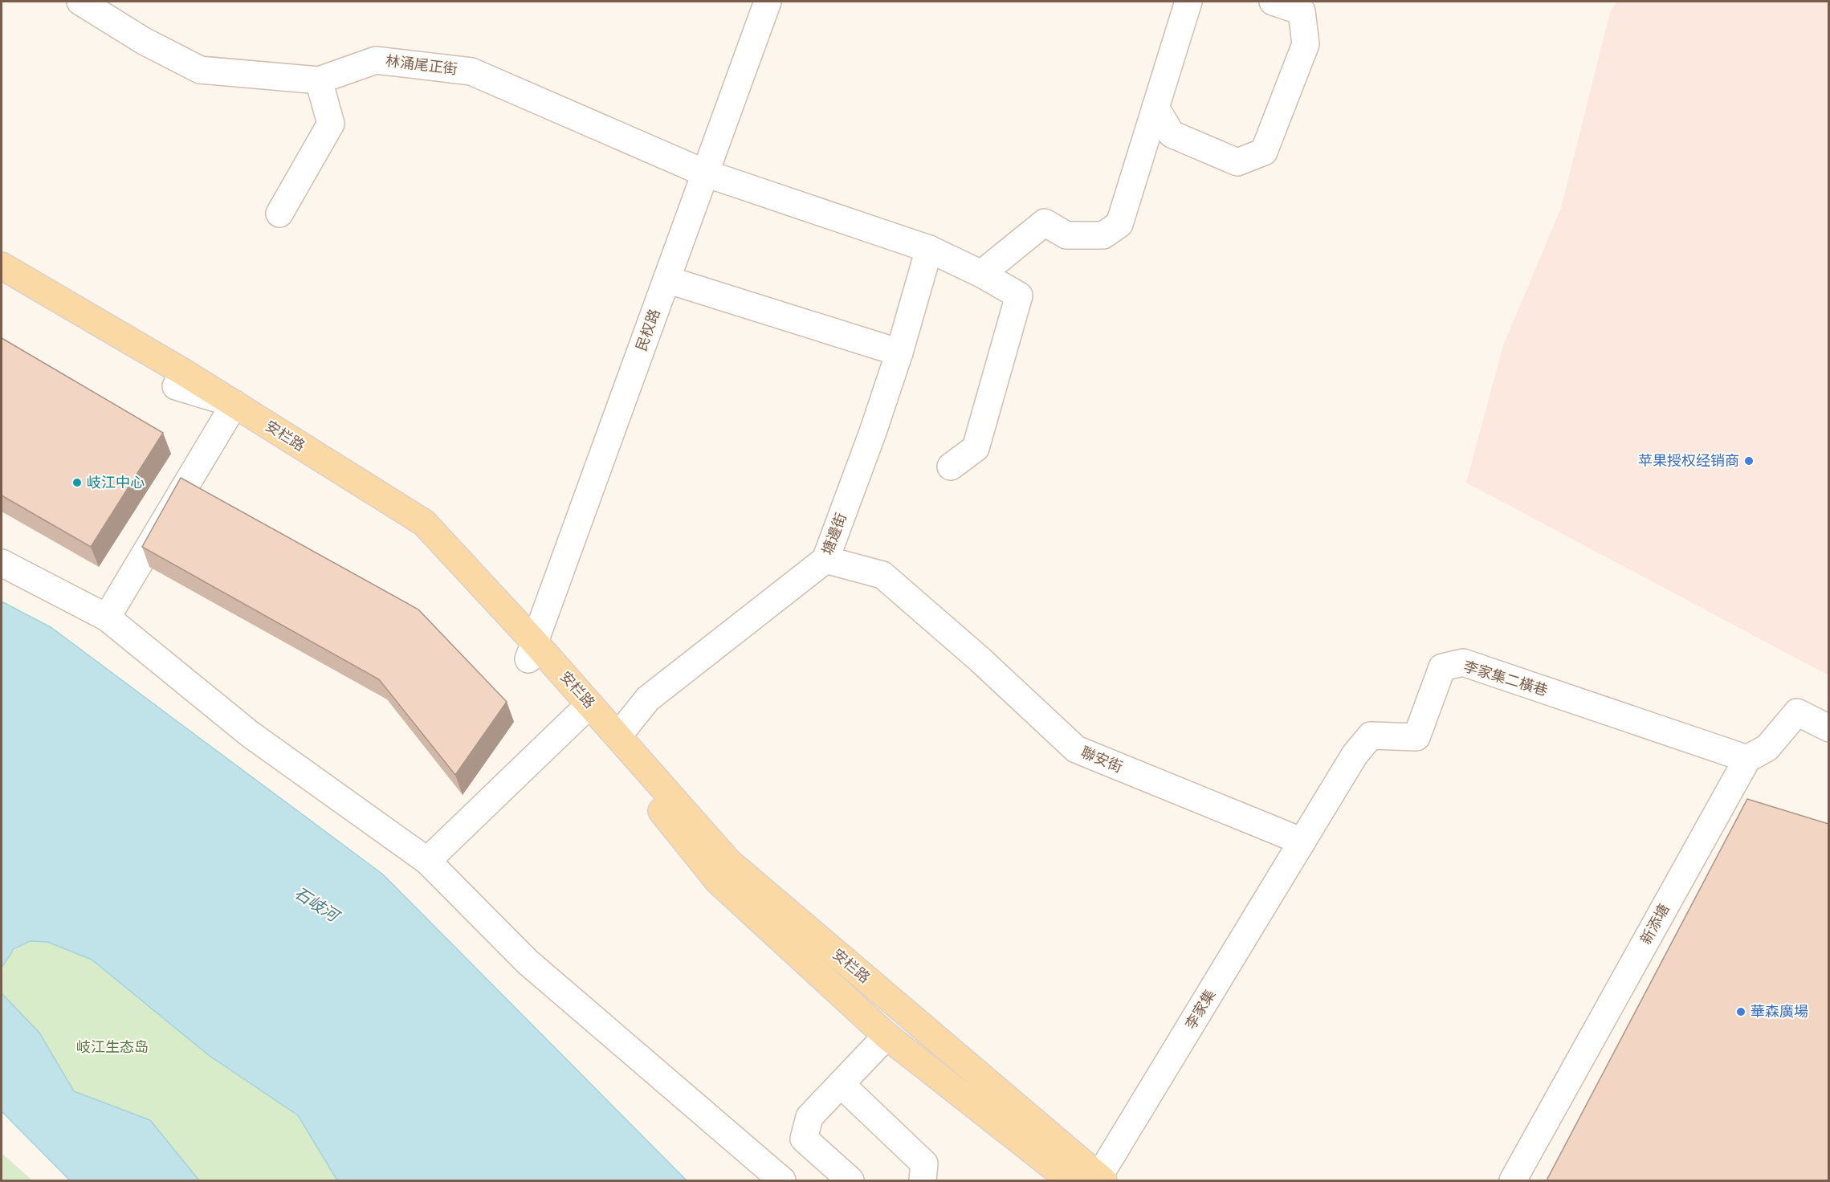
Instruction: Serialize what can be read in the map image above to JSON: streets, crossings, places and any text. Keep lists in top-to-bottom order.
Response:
{
  "streets": {
    "main road": ["安栏路"],
    "street": [
      "林涌尾正街",
      "民权路",
      "塘邊街",
      "李家集二橫巷",
      "聯安街",
      "新添塘",
      "李家集"
    ]
  },
  "crossings": [
    ["林涌尾正街", "民权路"],
    ["林涌尾正街", "塘邊街"],
    ["民权路", "安栏路"],
    ["安栏路", "塘邊街"],
    ["安栏路", "李家集"],
    ["塘邊街", "聯安街"],
    ["李家集二橫巷", "聯安街"],
    ["李家集二橫巷", "新添塘"],
    ["李家集二橫巷", "李家集"],
    ["聯安街", "李家集"]
  ],
  "water": ["石岐河"],
  "parks": ["岐江生态岛"],
  "places": ["苹果授权经销商", "岐江中心", "華森廣場"]
}
